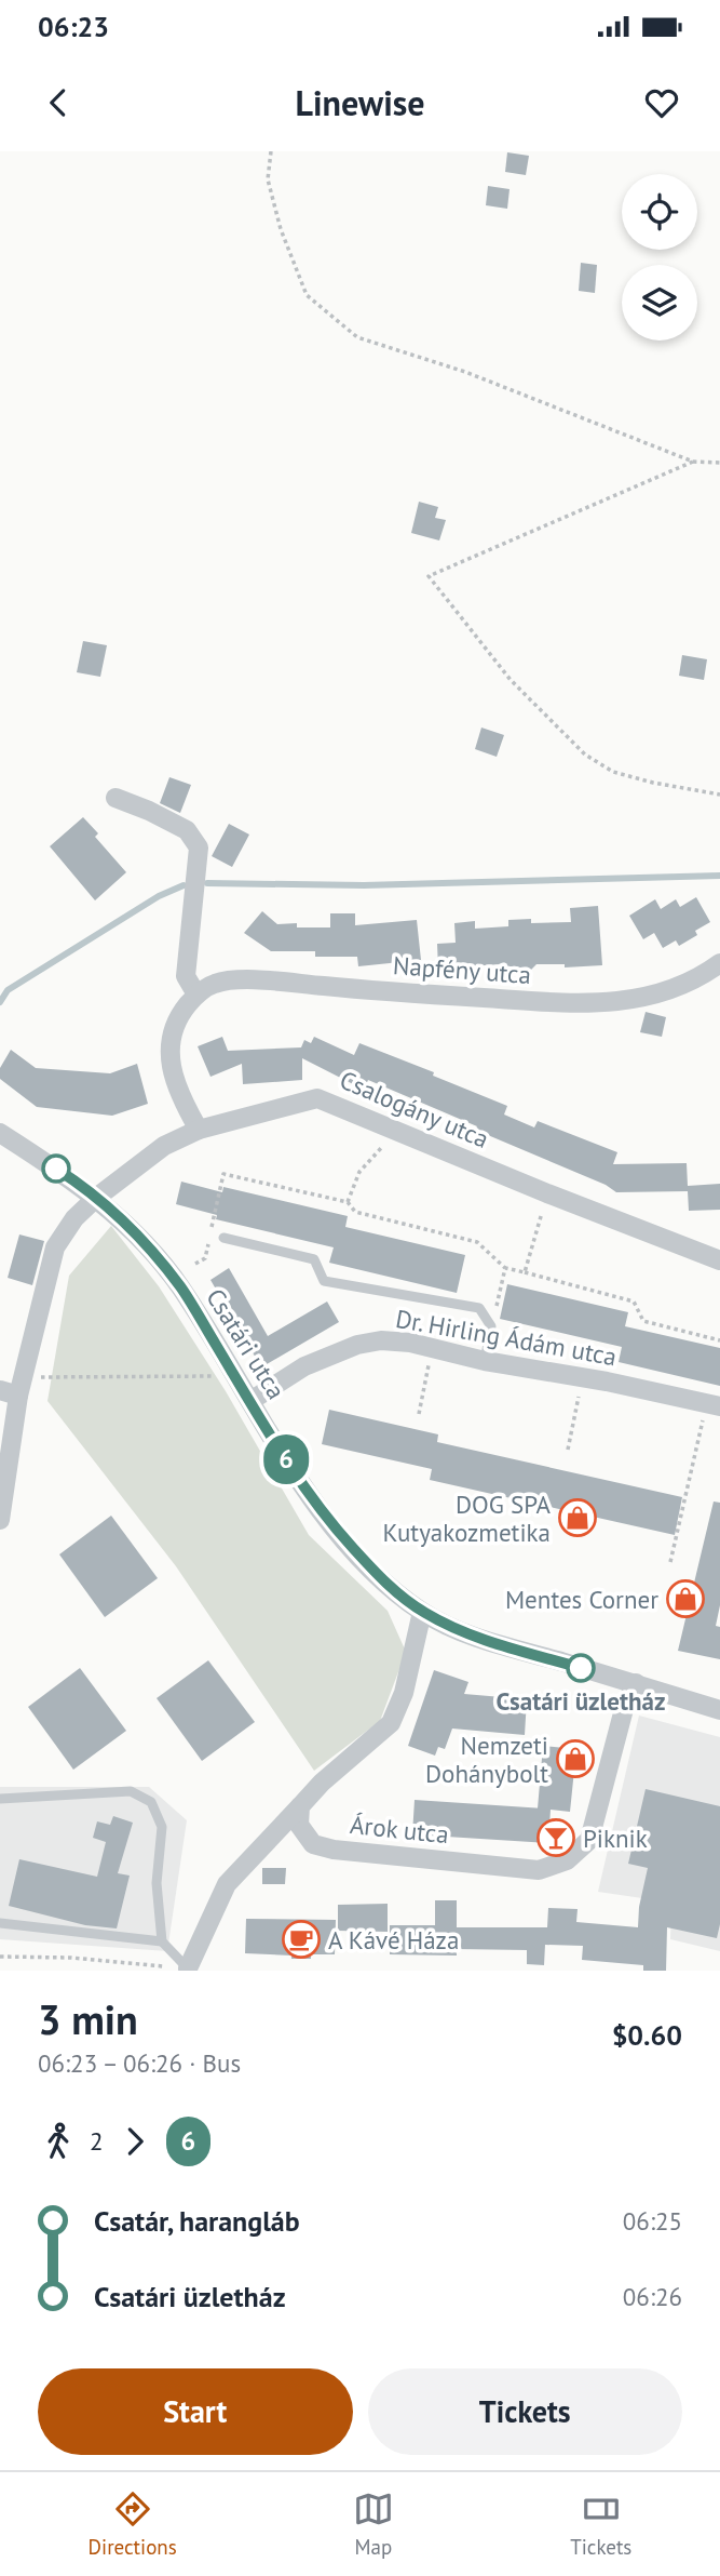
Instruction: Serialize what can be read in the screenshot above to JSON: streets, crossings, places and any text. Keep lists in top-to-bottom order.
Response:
{
  "streets": {
    "street": [
      "Napfény utca",
      "Csalogány utca",
      "Dr. Hirling Ádám utca",
      "Csatári utca",
      "Árok utca"
    ]
  },
  "crossings": [
    ["Csalogány utca", "Csatári utca"],
    ["Dr. Hirling Ádám utca", "Csatári utca"],
    ["Csatári utca", "Árok utca"]
  ],
  "places": {
    "shop": ["DOG SPA Kutyakozmetika", "Mentes Corner", "Nemzeti Dohánybolt"],
    "other": ["Csatári üzletház"],
    "bar": ["Piknik"],
    "cafe": ["A Kávé Háza"]
  },
  "lines": ["bus line 6"],
  "page": {
    "status": "06:23",
    "header": "Linewise",
    "on_map": "6",
    "heading": ["3 min", "06:23 – 06:26 · Bus", "$0.60"],
    "legs": ["2", "6"],
    "list": [
      {
        "name": "Csatár, harangláb",
        "value": "06:25"
      },
      {
        "name": "Csatári üzletház",
        "value": "06:26"
      }
    ],
    "buttons": ["Start", "Tickets"],
    "tabs": ["Directions", "Map", "Tickets"]
  }
}
